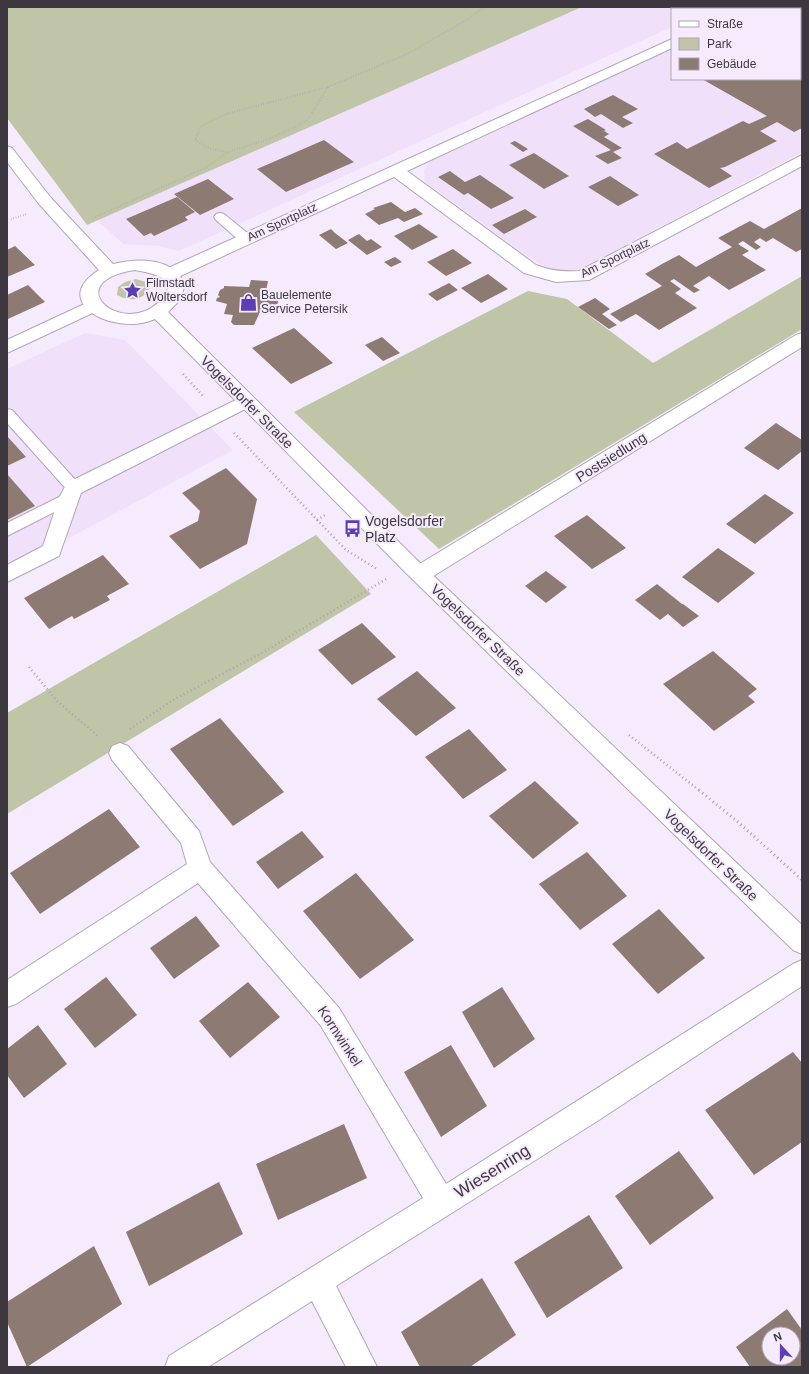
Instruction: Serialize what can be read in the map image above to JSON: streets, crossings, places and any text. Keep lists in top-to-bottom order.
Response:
{
  "streets": {
    "street": [
      "Am Sportplatz",
      "Vogelsdorfer Straße",
      "Postsiedlung",
      "Kornwinkel",
      "Wiesenring"
    ]
  },
  "crossings": [
    ["Am Sportplatz", "Vogelsdorfer Straße"],
    ["Vogelsdorfer Straße", "Postsiedlung"],
    ["Kornwinkel", "Wiesenring"]
  ],
  "places": {
    "place": ["Filmstadt Woltersdorf"],
    "shop": ["Bauelemente Service Petersik"],
    "bus stop": ["Vogelsdorfer Platz"]
  },
  "legend": ["Straße", "Park", "Gebäude"],
  "north": "top"
}
